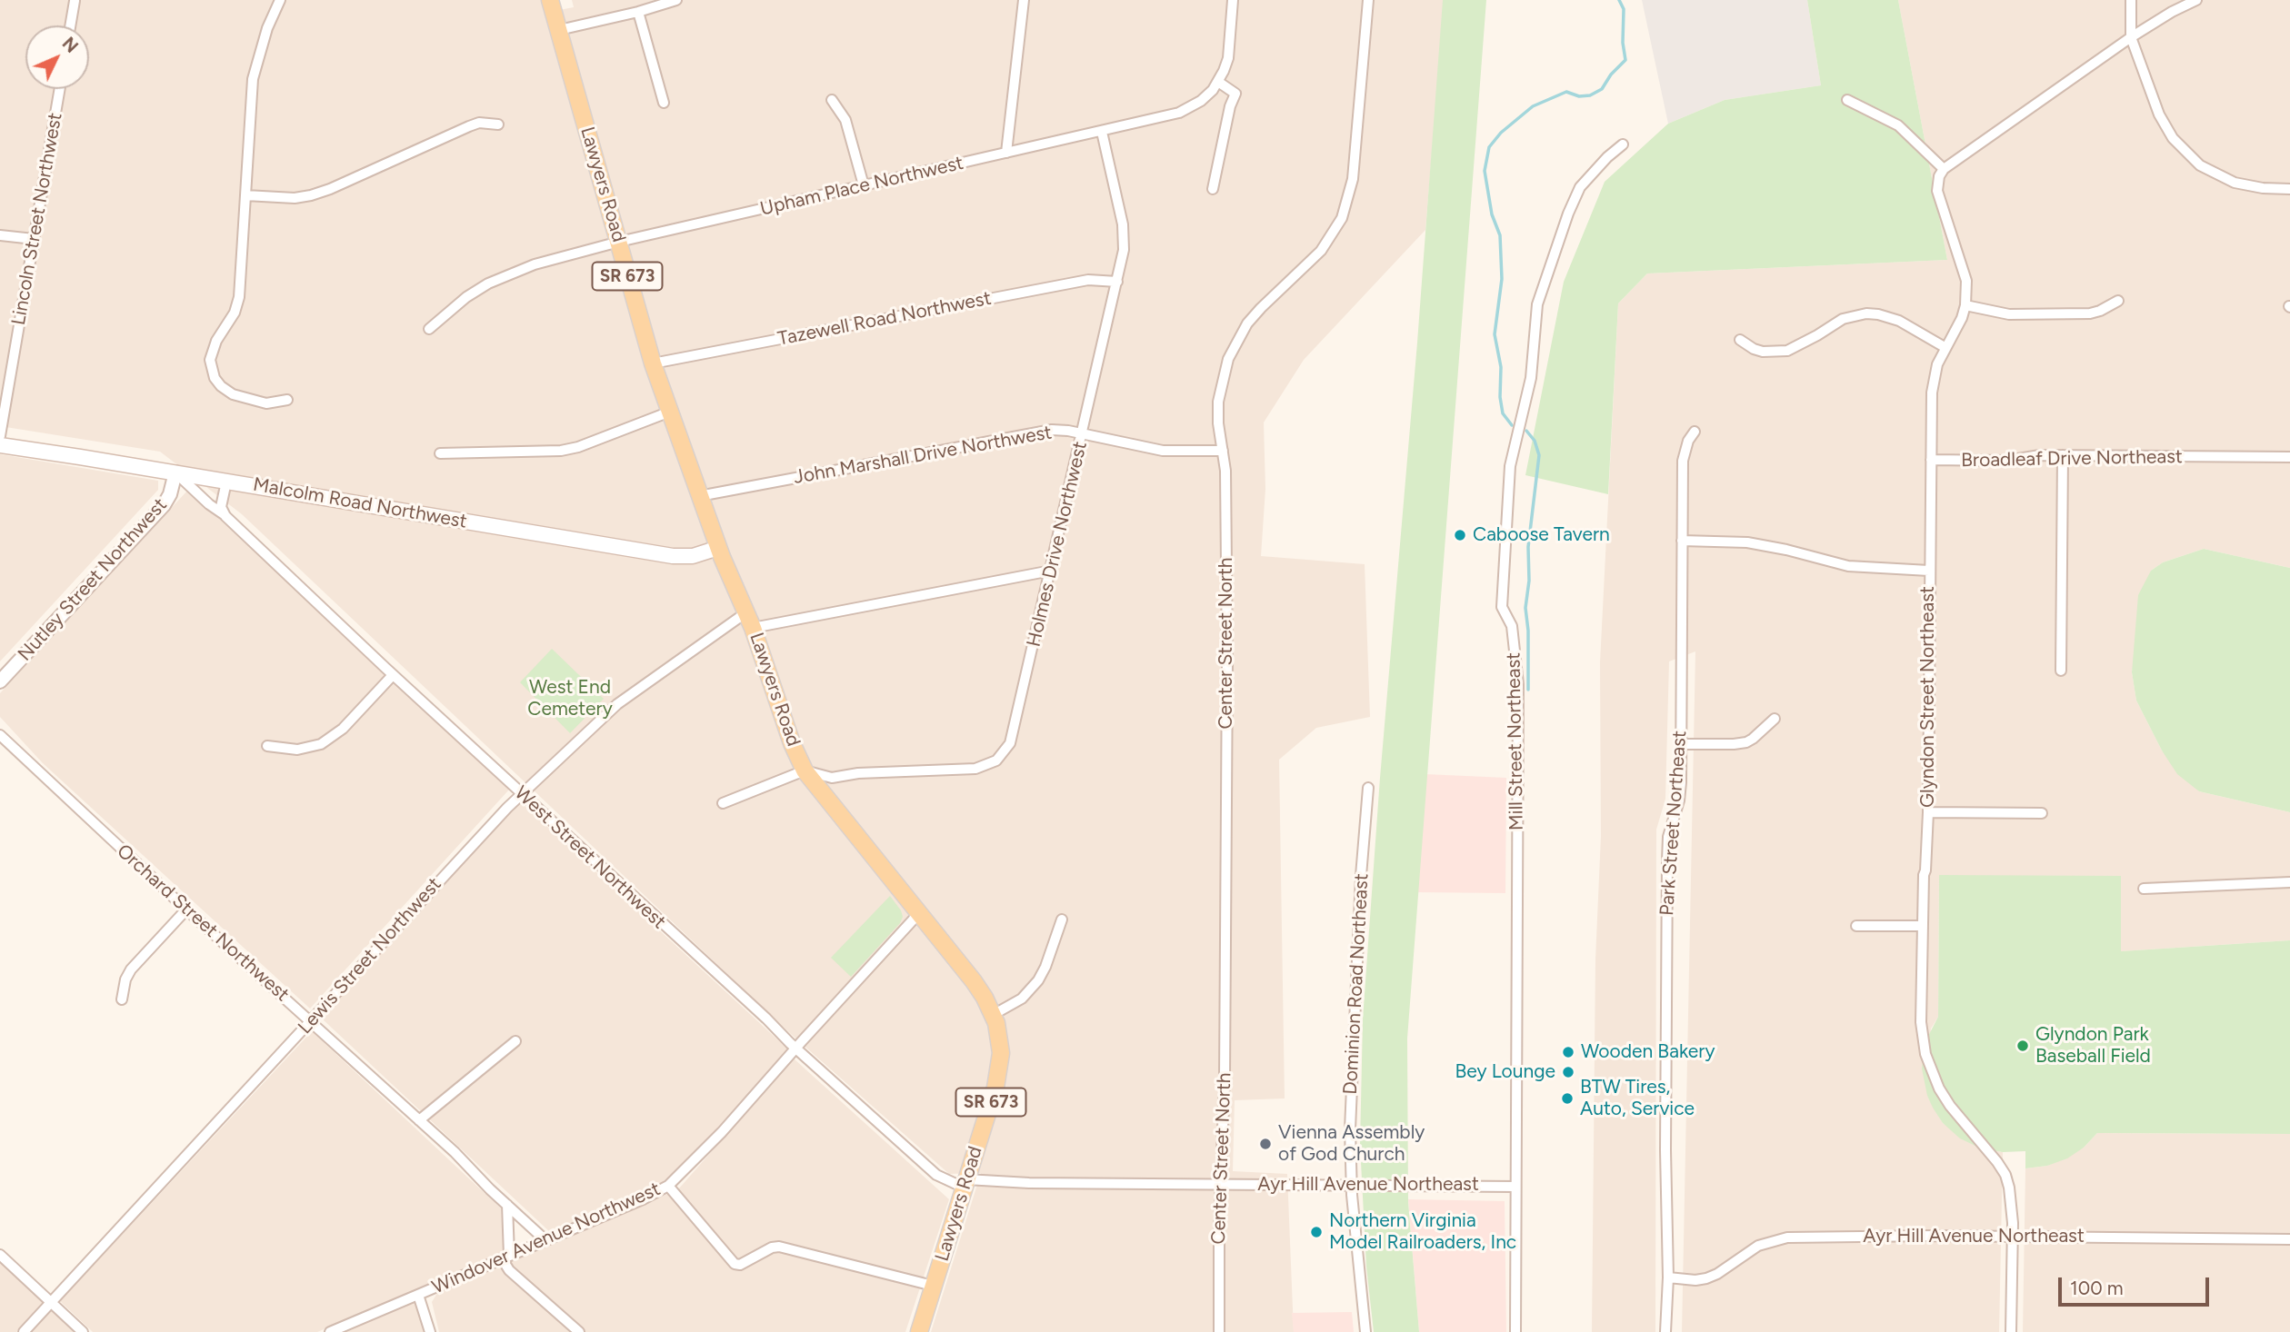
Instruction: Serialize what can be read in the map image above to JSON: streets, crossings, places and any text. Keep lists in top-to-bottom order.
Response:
{
  "streets": {
    "main road": ["Lawyers Road", "SR 673", "Malcolm Road Northwest"],
    "street": [
      "Upham Place Northwest",
      "Lincoln Street Northwest",
      "Tazewell Road Northwest",
      "John Marshall Drive Northwest",
      "Broadleaf Drive Northeast",
      "Holmes Drive Northwest",
      "Nutley Street Northwest",
      "Center Street North",
      "Glyndon Street Northeast",
      "Mill Street Northeast",
      "Park Street Northeast",
      "West Street Northwest",
      "Orchard Street Northwest",
      "Lewis Street Northwest",
      "Dominion Road Northeast",
      "Ayr Hill Avenue Northeast",
      "Windover Avenue Northwest"
    ]
  },
  "crossings": [
    ["Lawyers Road", "Upham Place Northwest"],
    ["Lawyers Road", "Tazewell Road Northwest"],
    ["Lawyers Road", "John Marshall Drive Northwest"],
    ["Lawyers Road", "Malcolm Road Northwest"],
    ["Lawyers Road", "Holmes Drive Northwest"],
    ["Lawyers Road", "West Street Northwest"],
    ["Lawyers Road", "Lewis Street Northwest"],
    ["Lawyers Road", "Ayr Hill Avenue Northeast"],
    ["Lawyers Road", "Windover Avenue Northwest"],
    ["Upham Place Northwest", "Holmes Drive Northwest"],
    ["Tazewell Road Northwest", "Holmes Drive Northwest"],
    ["John Marshall Drive Northwest", "Holmes Drive Northwest"],
    ["John Marshall Drive Northwest", "Center Street North"],
    ["Broadleaf Drive Northeast", "Glyndon Street Northeast"],
    ["Malcolm Road Northwest", "Nutley Street Northwest"],
    ["Malcolm Road Northwest", "West Street Northwest"],
    ["Nutley Street Northwest", "West Street Northwest"],
    ["Center Street North", "Ayr Hill Avenue Northeast"],
    ["Glyndon Street Northeast", "Ayr Hill Avenue Northeast"],
    ["Mill Street Northeast", "Ayr Hill Avenue Northeast"],
    ["Park Street Northeast", "Ayr Hill Avenue Northeast"],
    ["West Street Northwest", "Lewis Street Northwest"],
    ["West Street Northwest", "Ayr Hill Avenue Northeast"],
    ["West Street Northwest", "Windover Avenue Northwest"],
    ["Orchard Street Northwest", "Lewis Street Northwest"],
    ["Orchard Street Northwest", "Windover Avenue Northwest"],
    ["Dominion Road Northeast", "Ayr Hill Avenue Northeast"]
  ],
  "parks": ["West End Cemetery"],
  "places": [
    "Caboose Tavern",
    "Glyndon Park Baseball Field",
    "Wooden Bakery",
    "Bey Lounge",
    "BTW Tires, Auto, Service",
    "Vienna Assembly of God Church",
    "Northern Virginia Model Railroaders, Inc"
  ],
  "scale_bar": "100 m",
  "north": "top right"
}
